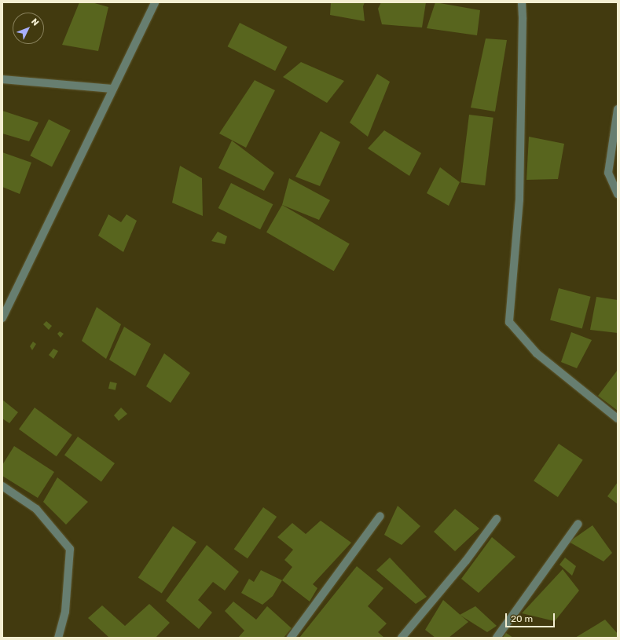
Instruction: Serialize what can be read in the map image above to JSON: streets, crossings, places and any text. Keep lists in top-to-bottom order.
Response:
{
  "scale_bar": "20 m",
  "north": "top right"
}
